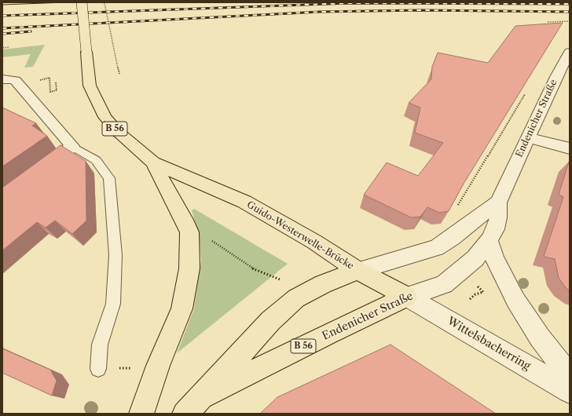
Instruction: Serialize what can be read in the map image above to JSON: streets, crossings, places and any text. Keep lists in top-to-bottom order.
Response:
{
  "streets": {
    "main road": ["Endenicher Straße", "B 56", "Guido-Westerwelle-Brücke"],
    "street": ["Wittelsbacherring"]
  },
  "crossings": [
    ["Endenicher Straße", "Guido-Westerwelle-Brücke"],
    ["Endenicher Straße", "Wittelsbacherring"],
    ["B 56", "Guido-Westerwelle-Brücke"],
    ["Guido-Westerwelle-Brücke", "Wittelsbacherring"]
  ]
}
